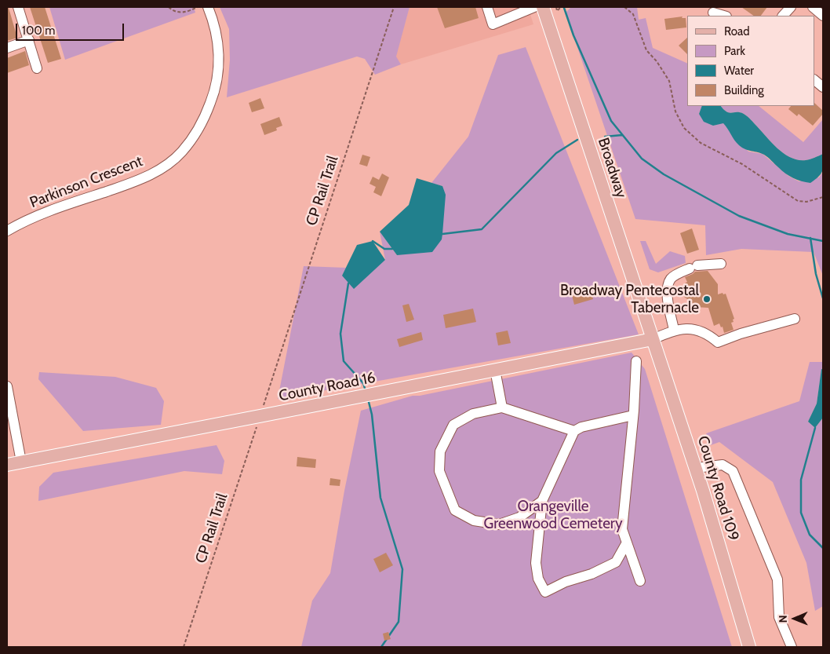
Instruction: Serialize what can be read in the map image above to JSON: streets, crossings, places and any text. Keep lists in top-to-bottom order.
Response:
{
  "streets": {
    "main road": ["Broadway", "County Road 16", "County Road 109"],
    "street": ["Parkinson Crescent"],
    "path": ["CP Rail Trail"]
  },
  "crossings": [
    ["Broadway", "County Road 16"],
    ["Broadway", "County Road 109"],
    ["CP Rail Trail", "County Road 16"],
    ["County Road 16", "County Road 109"]
  ],
  "parks": ["Orangeville Greenwood Cemetery"],
  "places": ["Broadway Pentecostal Tabernacle"],
  "legend": [
    "Road",
    "Park",
    "Water",
    "Building"
  ],
  "scale_bar": "100 m",
  "north": "left"
}
